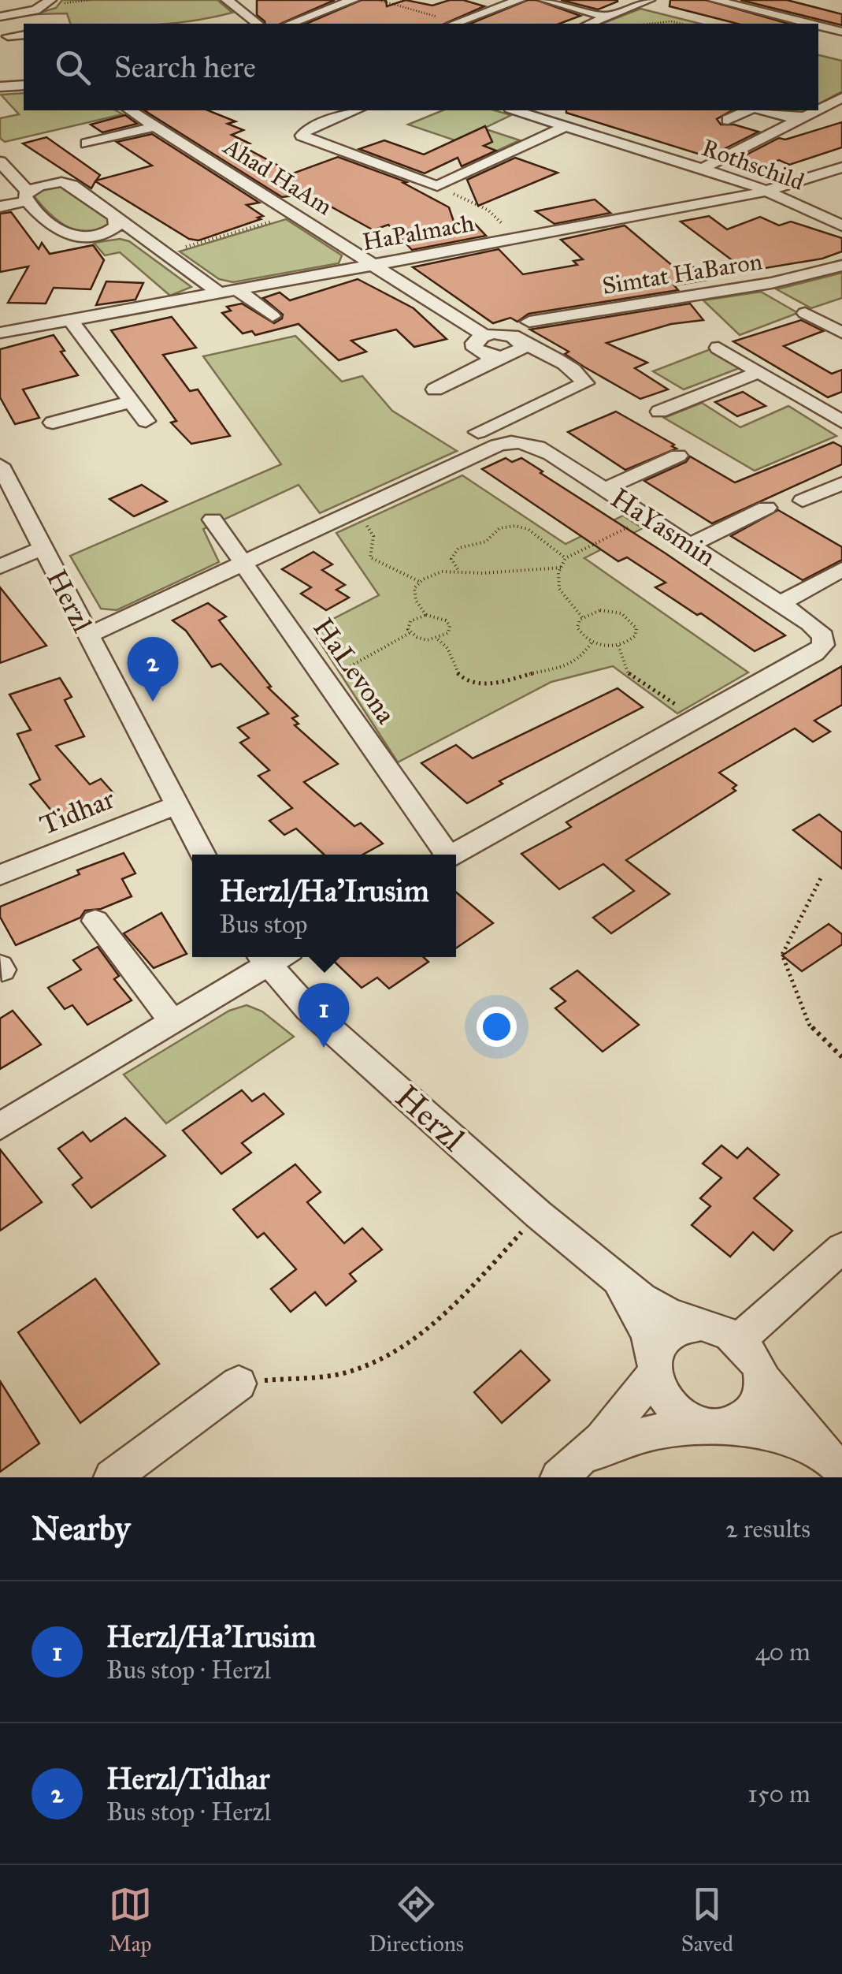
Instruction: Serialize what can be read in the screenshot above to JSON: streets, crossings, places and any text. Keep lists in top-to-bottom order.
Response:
{
  "streets": {
    "street": [
      "Rothschild",
      "Ahad HaAm",
      "HaPalmach",
      "Simtat HaBaron",
      "HaYasmin",
      "Herzl",
      "HaLevona",
      "Tidhar"
    ]
  },
  "crossings": [
    ["Rothschild", "HaPalmach"],
    ["Ahad HaAm", "HaPalmach"],
    ["HaYasmin", "Herzl"],
    ["HaYasmin", "HaLevona"],
    ["Herzl", "Tidhar"]
  ],
  "page": {
    "search": "Search here",
    "pins": ["2", "1"],
    "popup": ["Herzl/Ha'Irusim", "Bus stop"],
    "heading": ["Nearby", "2 results"],
    "list": [
      {
        "mark": "1",
        "name": "Herzl/Ha'Irusim",
        "note": "Bus stop · Herzl",
        "value": "40 m"
      },
      {
        "mark": "2",
        "name": "Herzl/Tidhar",
        "note": "Bus stop · Herzl",
        "value": "150 m"
      }
    ],
    "nav": ["Map", "Directions", "Saved"]
  }
}
